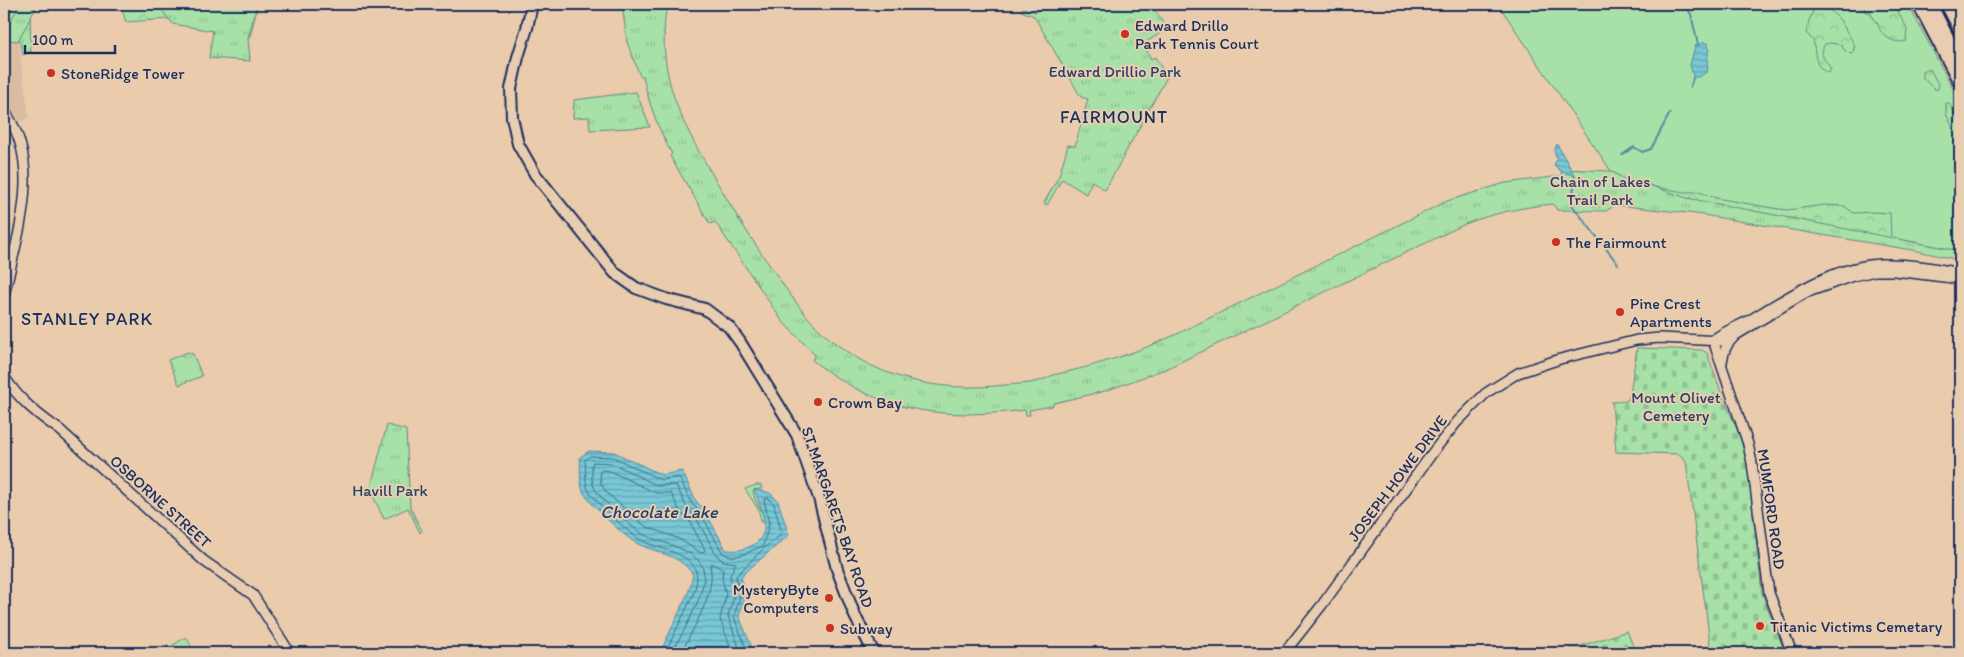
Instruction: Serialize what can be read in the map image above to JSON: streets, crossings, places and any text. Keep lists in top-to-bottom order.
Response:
{
  "streets": {
    "main road": [
      "JOSEPH HOWE DRIVE",
      "OSBORNE STREET",
      "MUMFORD ROAD",
      "ST MARGARETS BAY ROAD"
    ]
  },
  "crossings": [
    ["JOSEPH HOWE DRIVE", "MUMFORD ROAD"]
  ],
  "districts": ["FAIRMOUNT", "STANLEY PARK"],
  "water": ["Chocolate Lake"],
  "parks": [
    "Edward Drillio Park",
    "Chain of Lakes Trail Park",
    "Mount Olivet Cemetery",
    "Havill Park"
  ],
  "places": [
    "Edward Drillo Park Tennis Court",
    "StoneRidge Tower",
    "The Fairmount",
    "Pine Crest Apartments",
    "Crown Bay",
    "MysteryByte Computers",
    "Titanic Victims Cemetary",
    "Subway"
  ],
  "scale_bar": "100 m"
}
